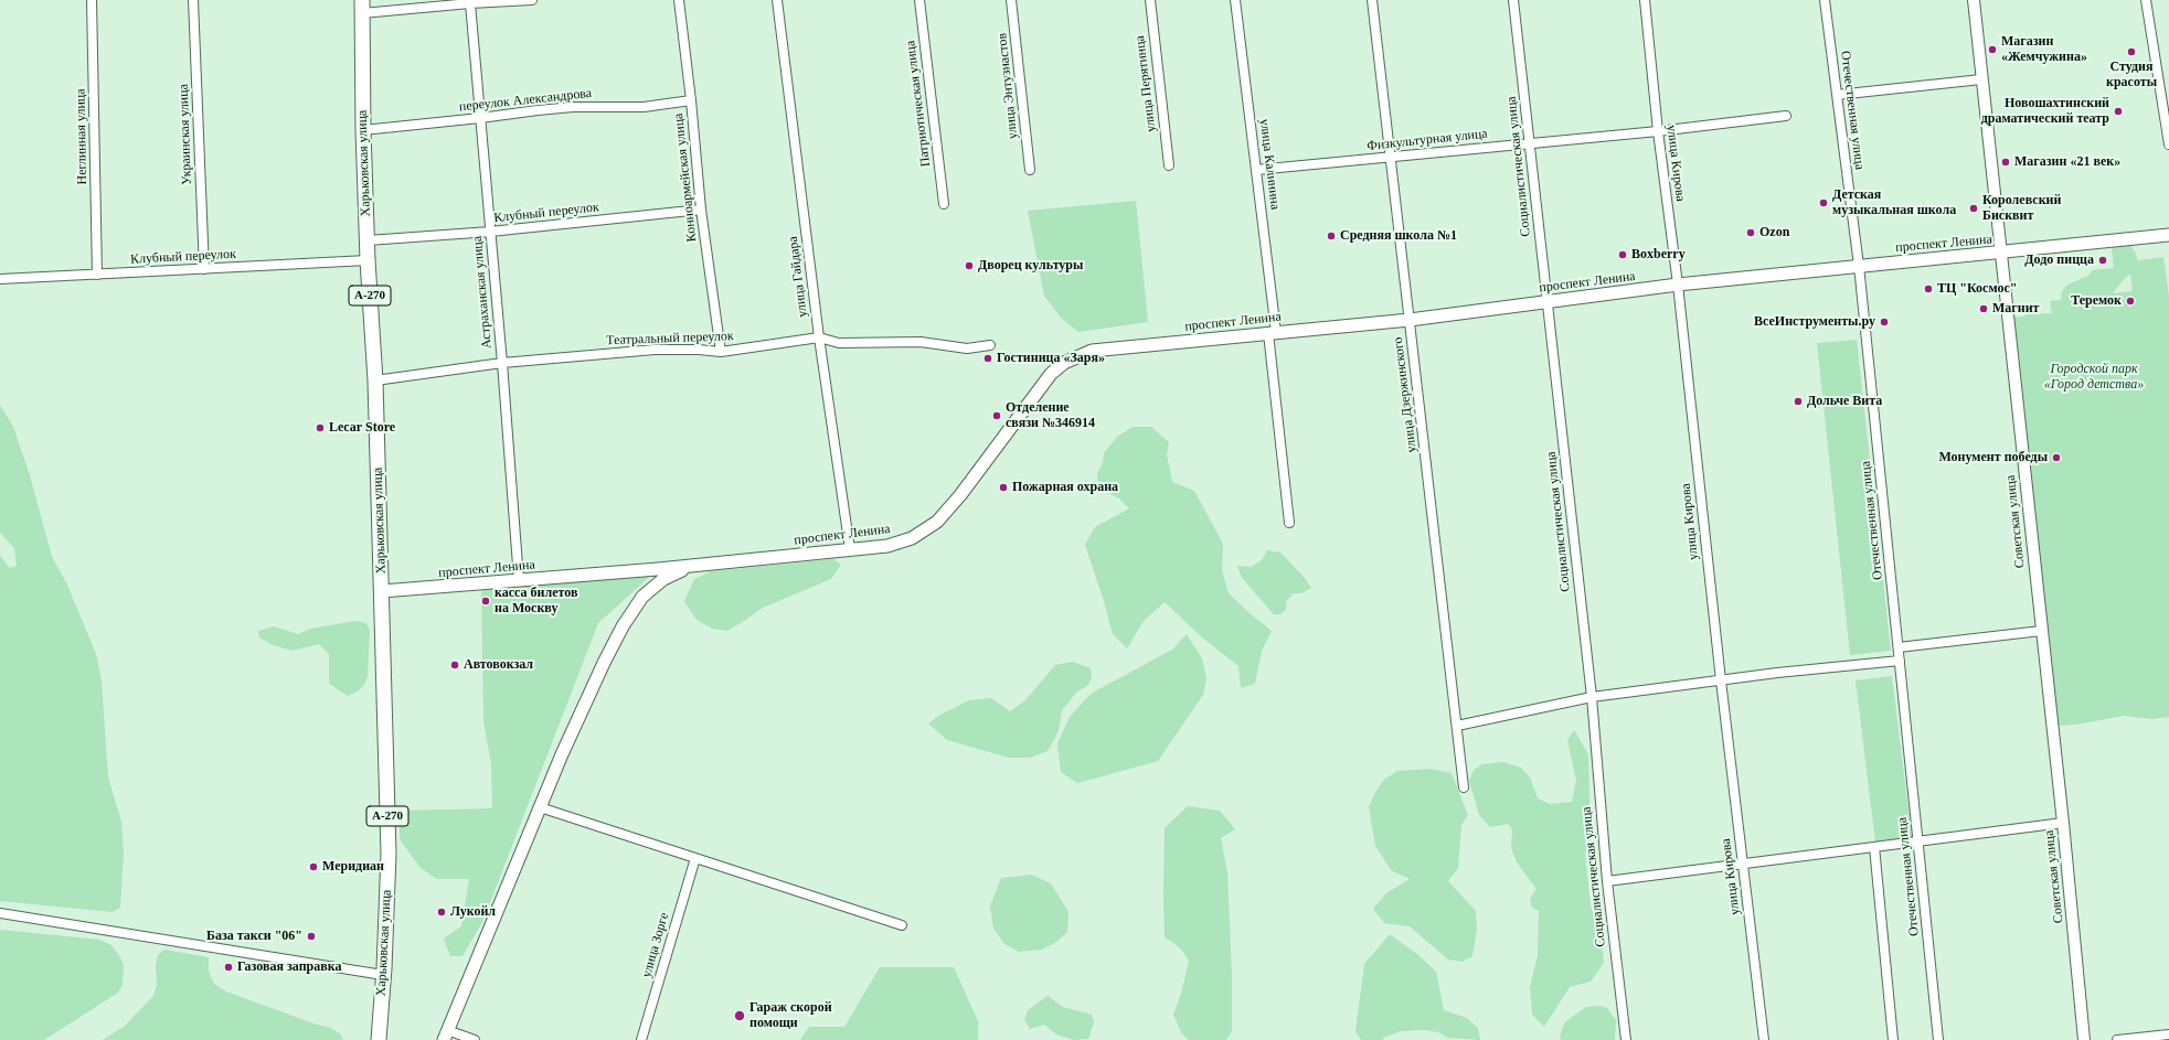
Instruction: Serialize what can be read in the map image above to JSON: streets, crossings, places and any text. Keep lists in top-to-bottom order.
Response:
{
  "streets": {
    "highway": ["Харьковская улица", "А-270"],
    "main road": ["проспект Ленина"],
    "street": [
      "улица Перятинца",
      "улица Энтузиастов",
      "переулок Александрова",
      "Патриотическая улица",
      "Отечественная улица",
      "Украинская улица",
      "Неглинная улица",
      "Физкультурная улица",
      "улица Кирова",
      "улица Калинина",
      "Социалистическая улица",
      "Конноармейская улица",
      "Клубный переулок",
      "улица Гайдара",
      "Астраханская улица",
      "Театральный переулок",
      "улица Дзержинского",
      "Советская улица",
      "улица Зорге"
    ]
  },
  "crossings": [
    ["переулок Александрова", "Харьковская улица"],
    ["переулок Александрова", "Конноармейская улица"],
    ["переулок Александрова", "Астраханская улица"],
    ["Отечественная улица", "проспект Ленина"],
    ["Украинская улица", "Клубный переулок"],
    ["Неглинная улица", "Клубный переулок"],
    ["Физкультурная улица", "улица Кирова"],
    ["Физкультурная улица", "улица Калинина"],
    ["Физкультурная улица", "Социалистическая улица"],
    ["Физкультурная улица", "улица Дзержинского"],
    ["Харьковская улица", "Клубный переулок"],
    ["Харьковская улица", "проспект Ленина"],
    ["Харьковская улица", "Театральный переулок"],
    ["улица Кирова", "проспект Ленина"],
    ["улица Калинина", "проспект Ленина"],
    ["Социалистическая улица", "проспект Ленина"],
    ["Конноармейская улица", "Клубный переулок"],
    ["Конноармейская улица", "Театральный переулок"],
    ["Клубный переулок", "Астраханская улица"],
    ["проспект Ленина", "улица Гайдара"],
    ["проспект Ленина", "Астраханская улица"],
    ["проспект Ленина", "улица Дзержинского"],
    ["проспект Ленина", "Советская улица"],
    ["улица Гайдара", "Театральный переулок"],
    ["Астраханская улица", "Театральный переулок"]
  ],
  "parks": ["Городской парк «Город детства»"],
  "places": [
    "Магазин «Жемчужина»",
    "Студия красоты",
    "Новошахтинский драматический театр",
    "Магазин «21 век»",
    "Детская музыкальная школа",
    "Королевский Бисквит",
    "Ozon",
    "Средняя школа №1",
    "Boxberry",
    "Додо пицца",
    "Дворец культуры",
    "ТЦ \"Космос\"",
    "Теремок",
    "Магнит",
    "ВсеИнструменты.ру",
    "Гостиница «Заря»",
    "Дольче Вита",
    "Отделение связи №346914",
    "Lecar Store",
    "Монумент победы",
    "Пожарная охрана",
    "касса билетов на Москву",
    "Автовокзал",
    "Меридиан",
    "Лукойл",
    "База такси \"06\"",
    "Газовая заправка",
    "Гараж скорой помощи"
  ]
}
